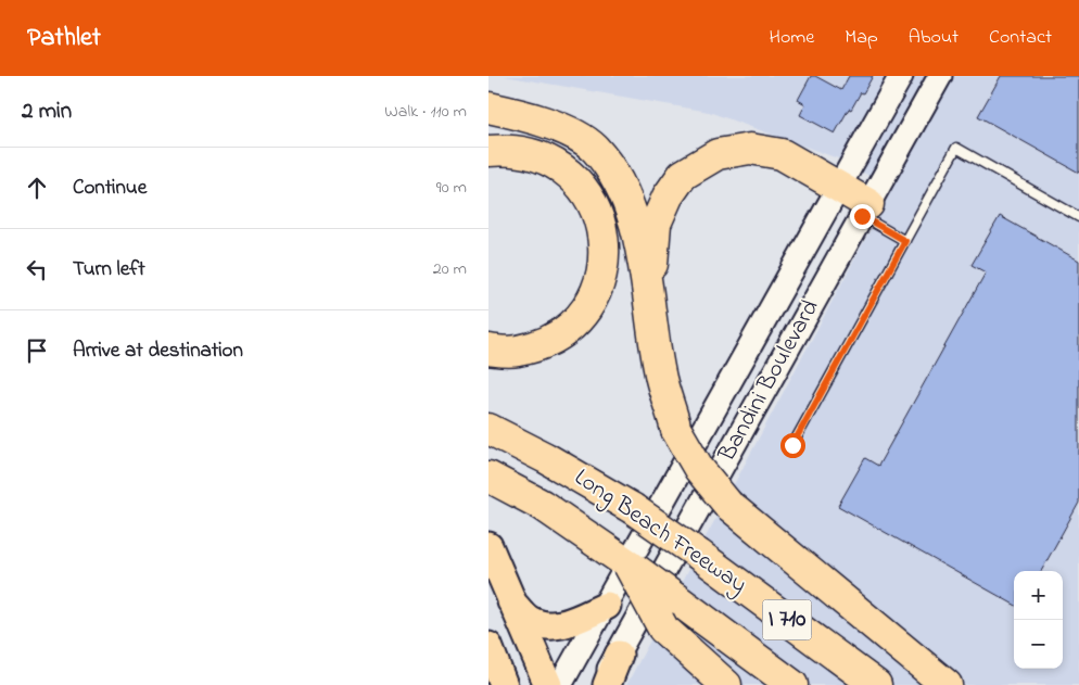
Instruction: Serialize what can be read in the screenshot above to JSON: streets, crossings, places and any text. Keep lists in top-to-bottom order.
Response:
{
  "streets": {
    "highway": ["Long Beach Freeway", "I 710"],
    "main road": ["Bandini Boulevard"]
  },
  "page": {
    "header": "Pathlet",
    "nav": [
      "Home",
      "Map",
      "About",
      "Contact"
    ],
    "heading": ["2 min", "Walk · 110 m"],
    "list": [
      ["Continue", "90 m"],
      ["Turn left", "20 m"],
      "Arrive at destination"
    ],
    "map_buttons": ["+", "−"]
  }
}
